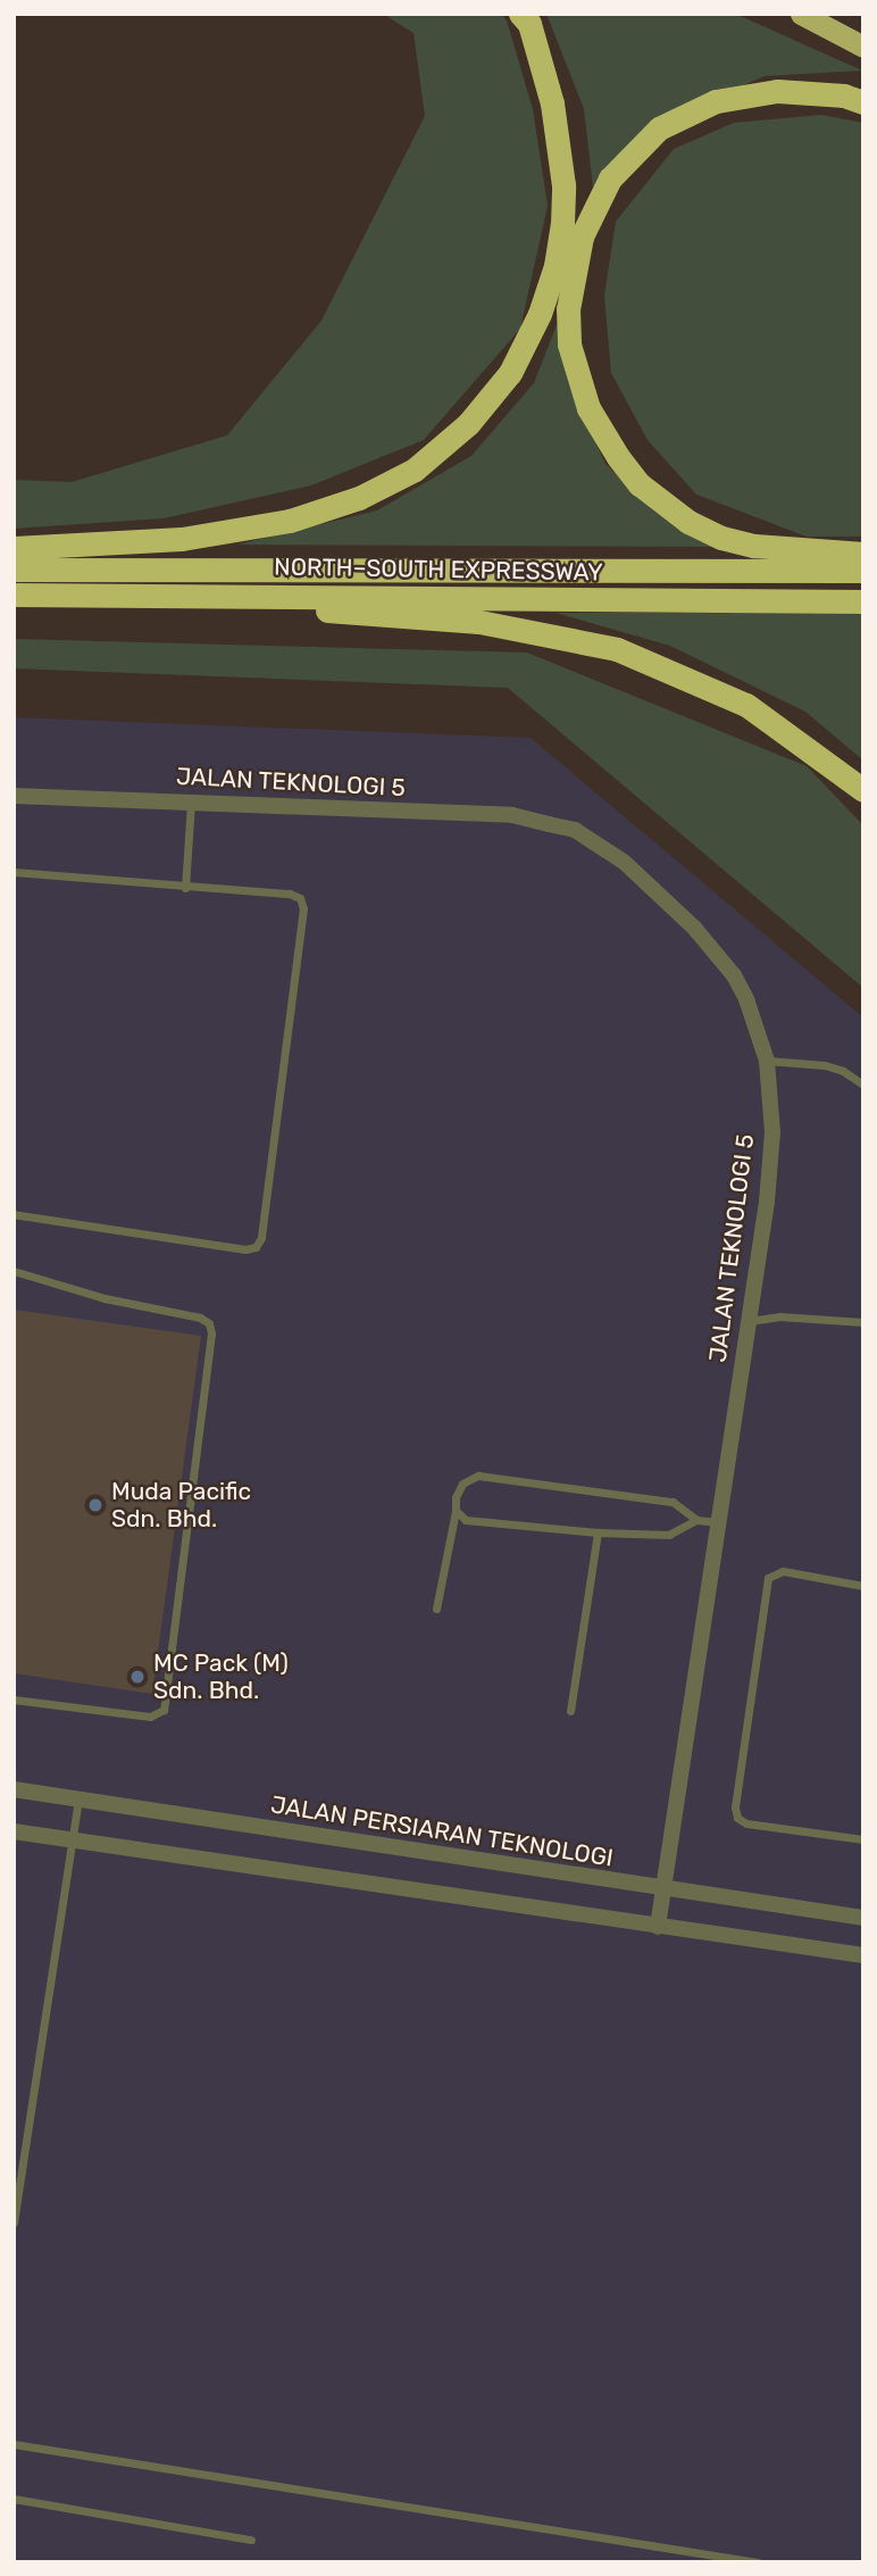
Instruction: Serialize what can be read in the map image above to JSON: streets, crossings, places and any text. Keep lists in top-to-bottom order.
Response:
{
  "streets": {
    "highway": ["NORTH–SOUTH EXPRESSWAY"],
    "street": ["JALAN TEKNOLOGI 5", "JALAN PERSIARAN TEKNOLOGI"]
  },
  "crossings": [
    ["JALAN TEKNOLOGI 5", "JALAN PERSIARAN TEKNOLOGI"]
  ],
  "places": ["Muda Pacific Sdn. Bhd.", "MC Pack (M) Sdn. Bhd."]
}
